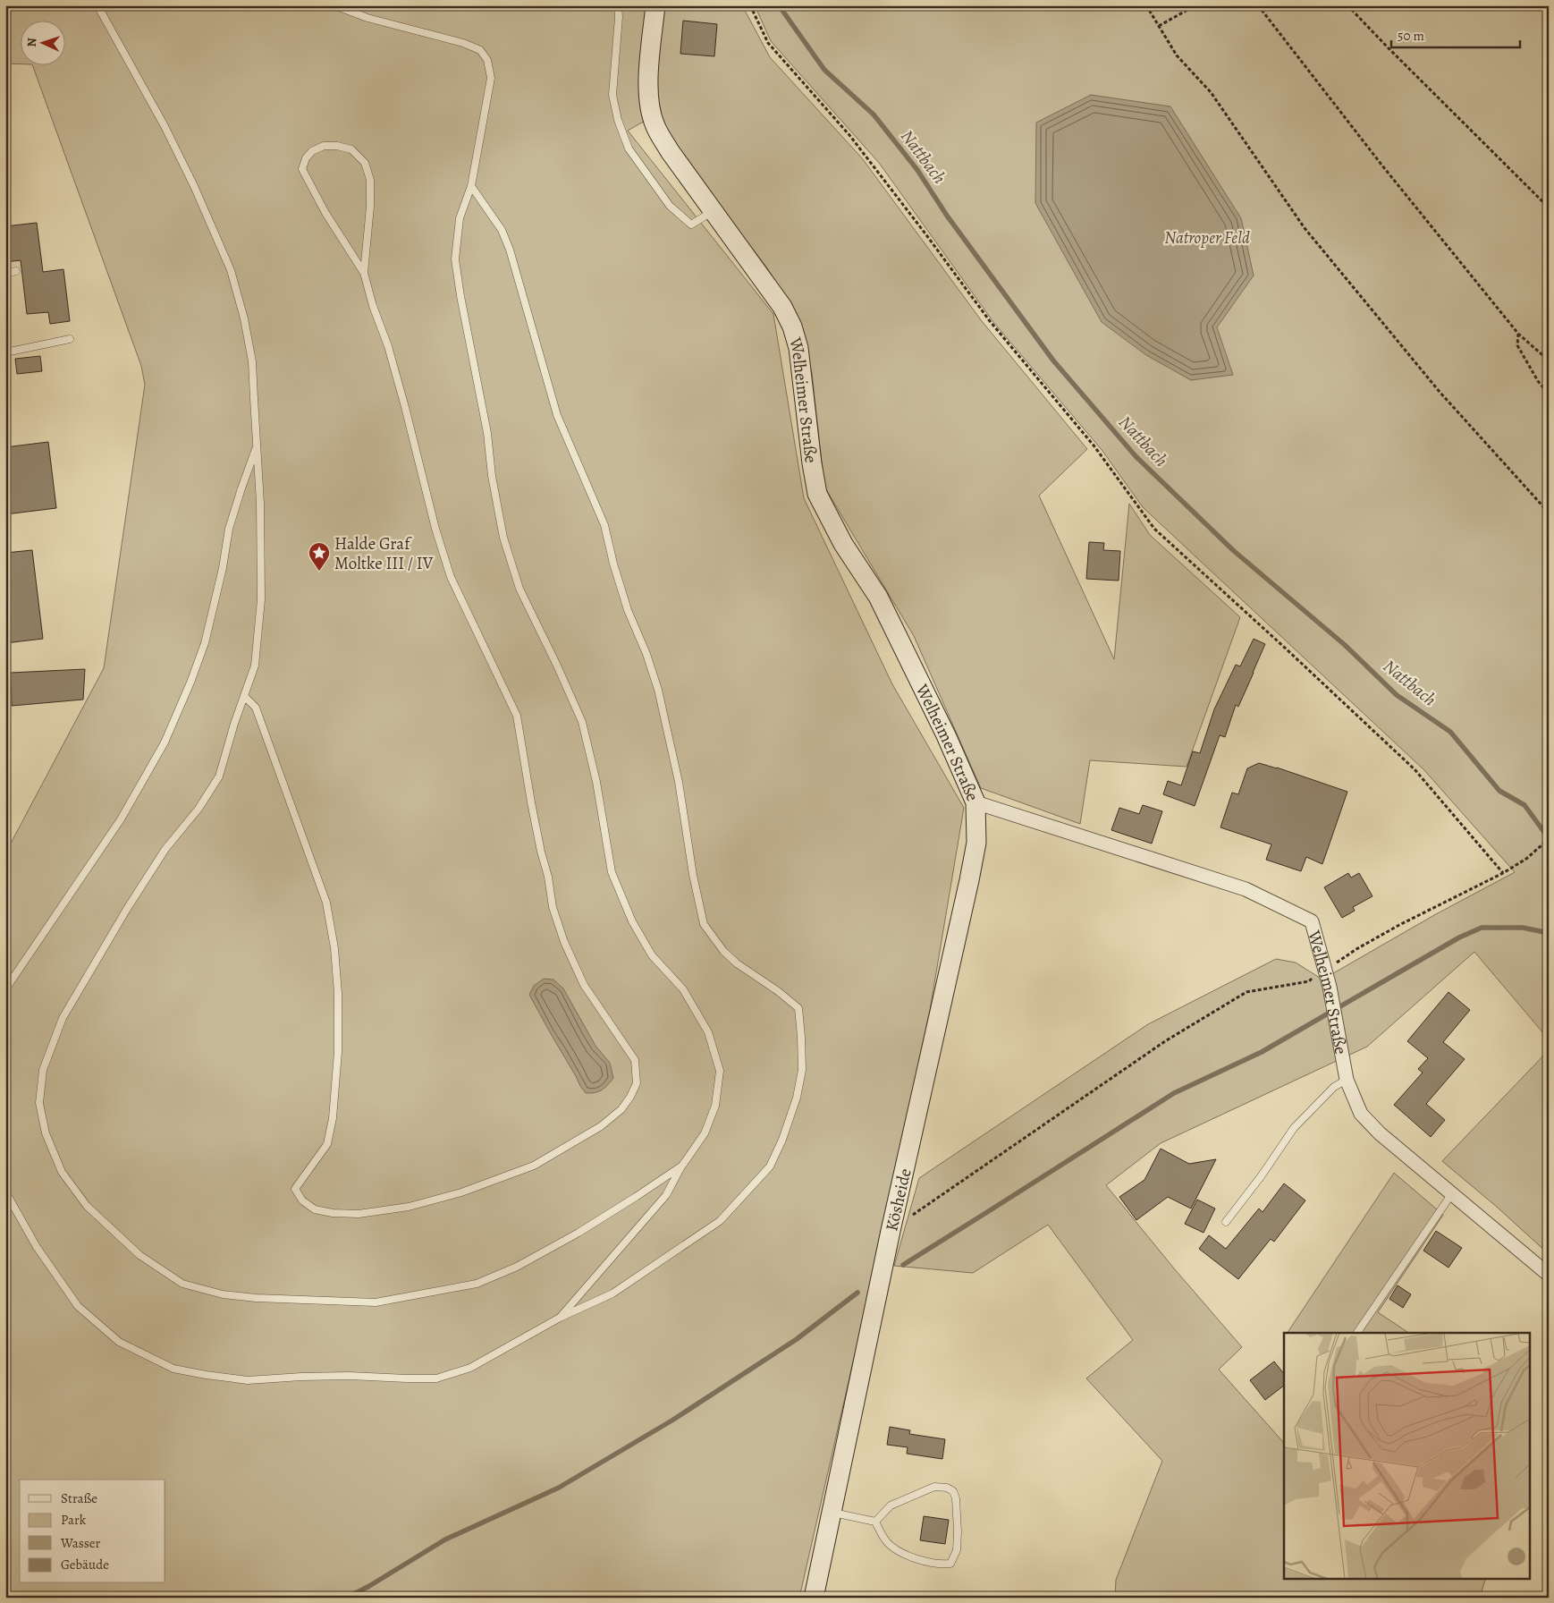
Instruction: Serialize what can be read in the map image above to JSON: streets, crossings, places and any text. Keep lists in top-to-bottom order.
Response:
{
  "streets": {
    "street": ["Welheimer Straße", "Kösheide"]
  },
  "crossings": [
    ["Welheimer Straße", "Kösheide"]
  ],
  "water": ["Nattbach"],
  "parks": ["Natroper Feld"],
  "places": {
    "place": ["Halde Graf Moltke III / IV"]
  },
  "legend": [
    "Straße",
    "Park",
    "Wasser",
    "Gebäude"
  ],
  "scale_bar": "50 m",
  "north": "left"
}
